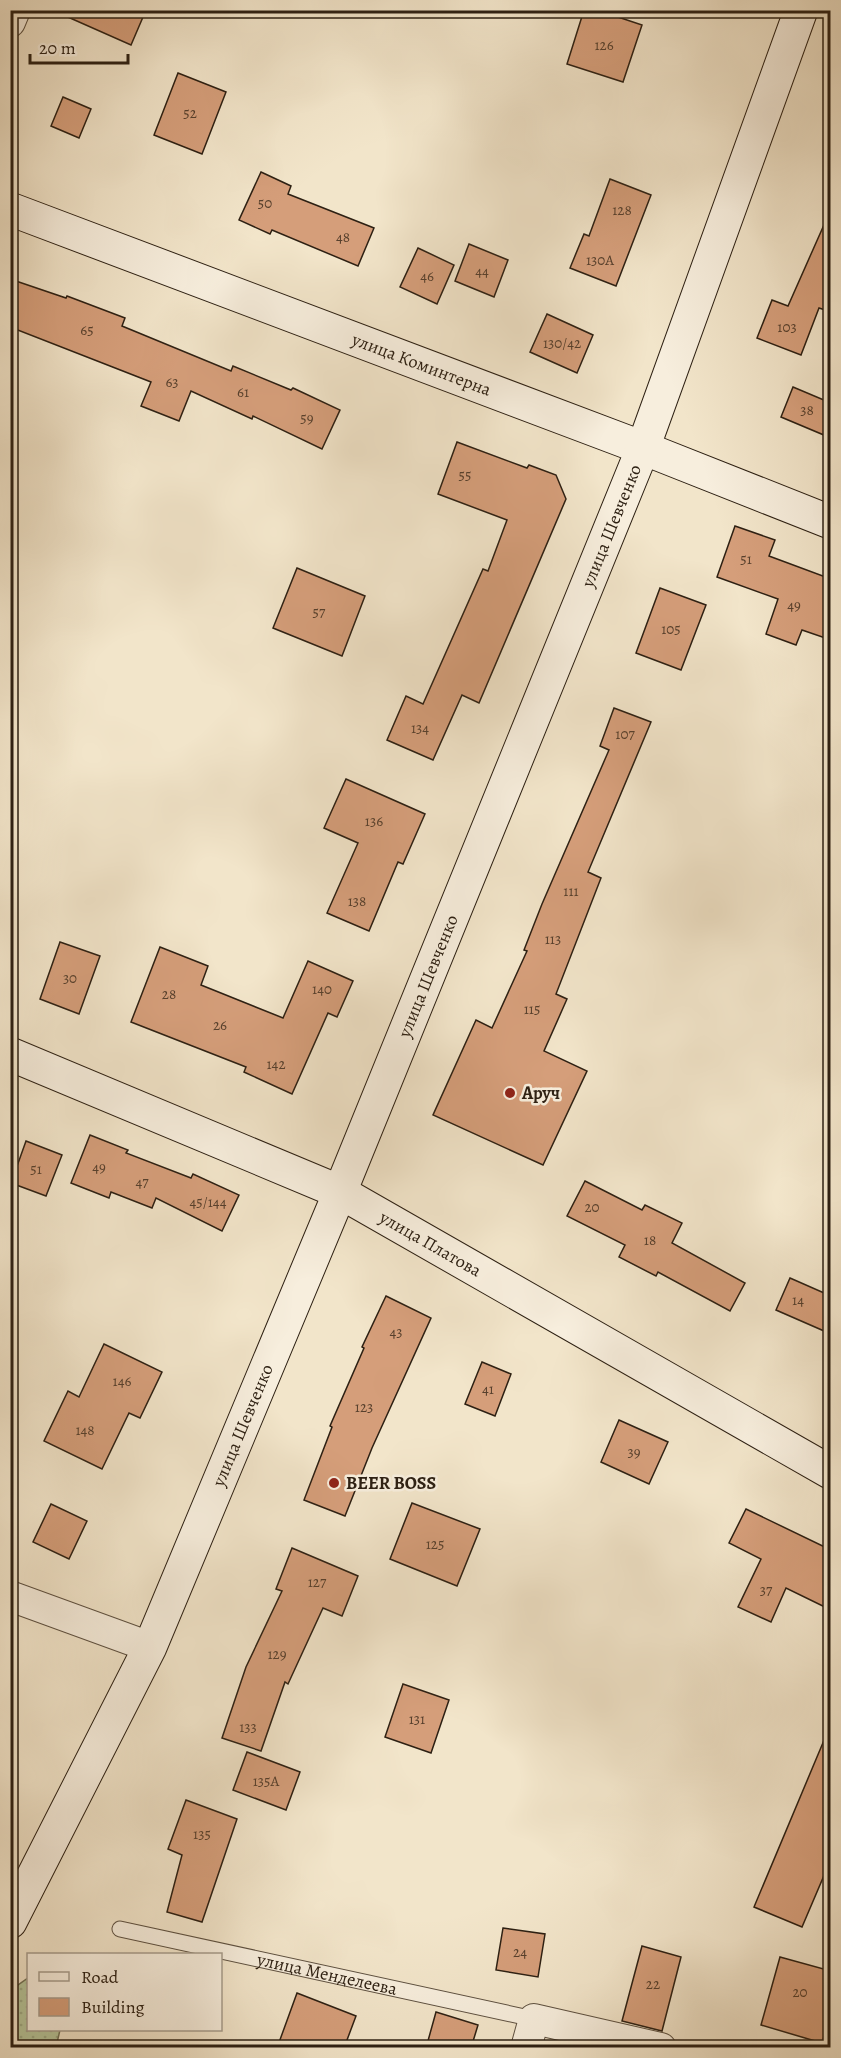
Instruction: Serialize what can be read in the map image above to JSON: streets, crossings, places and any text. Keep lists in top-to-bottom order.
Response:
{
  "streets": {
    "street": [
      "улица Коминтерна",
      "улица Шевченко",
      "улица Платова",
      "улица Менделеева"
    ]
  },
  "crossings": [
    ["улица Коминтерна", "улица Шевченко"],
    ["улица Шевченко", "улица Платова"]
  ],
  "places": ["Аруч", "BEER BOSS"],
  "house_numbers": [
    "126",
    "52",
    "50",
    "128",
    "48",
    "130А",
    "44",
    "46",
    "103",
    "65",
    "130/42",
    "63",
    "61",
    "38",
    "59",
    "55",
    "51",
    "49",
    "57",
    "105",
    "134",
    "107",
    "136",
    "111",
    "138",
    "113",
    "30",
    "140",
    "28",
    "115",
    "26",
    "142",
    "49",
    "51",
    "47",
    "45/144",
    "20",
    "18",
    "14",
    "43",
    "146",
    "41",
    "123",
    "148",
    "39",
    "125",
    "127",
    "37",
    "129",
    "131",
    "133",
    "135А",
    "135",
    "24",
    "22",
    "20"
  ],
  "legend": ["Road", "Building"],
  "scale_bar": "20 m"
}
